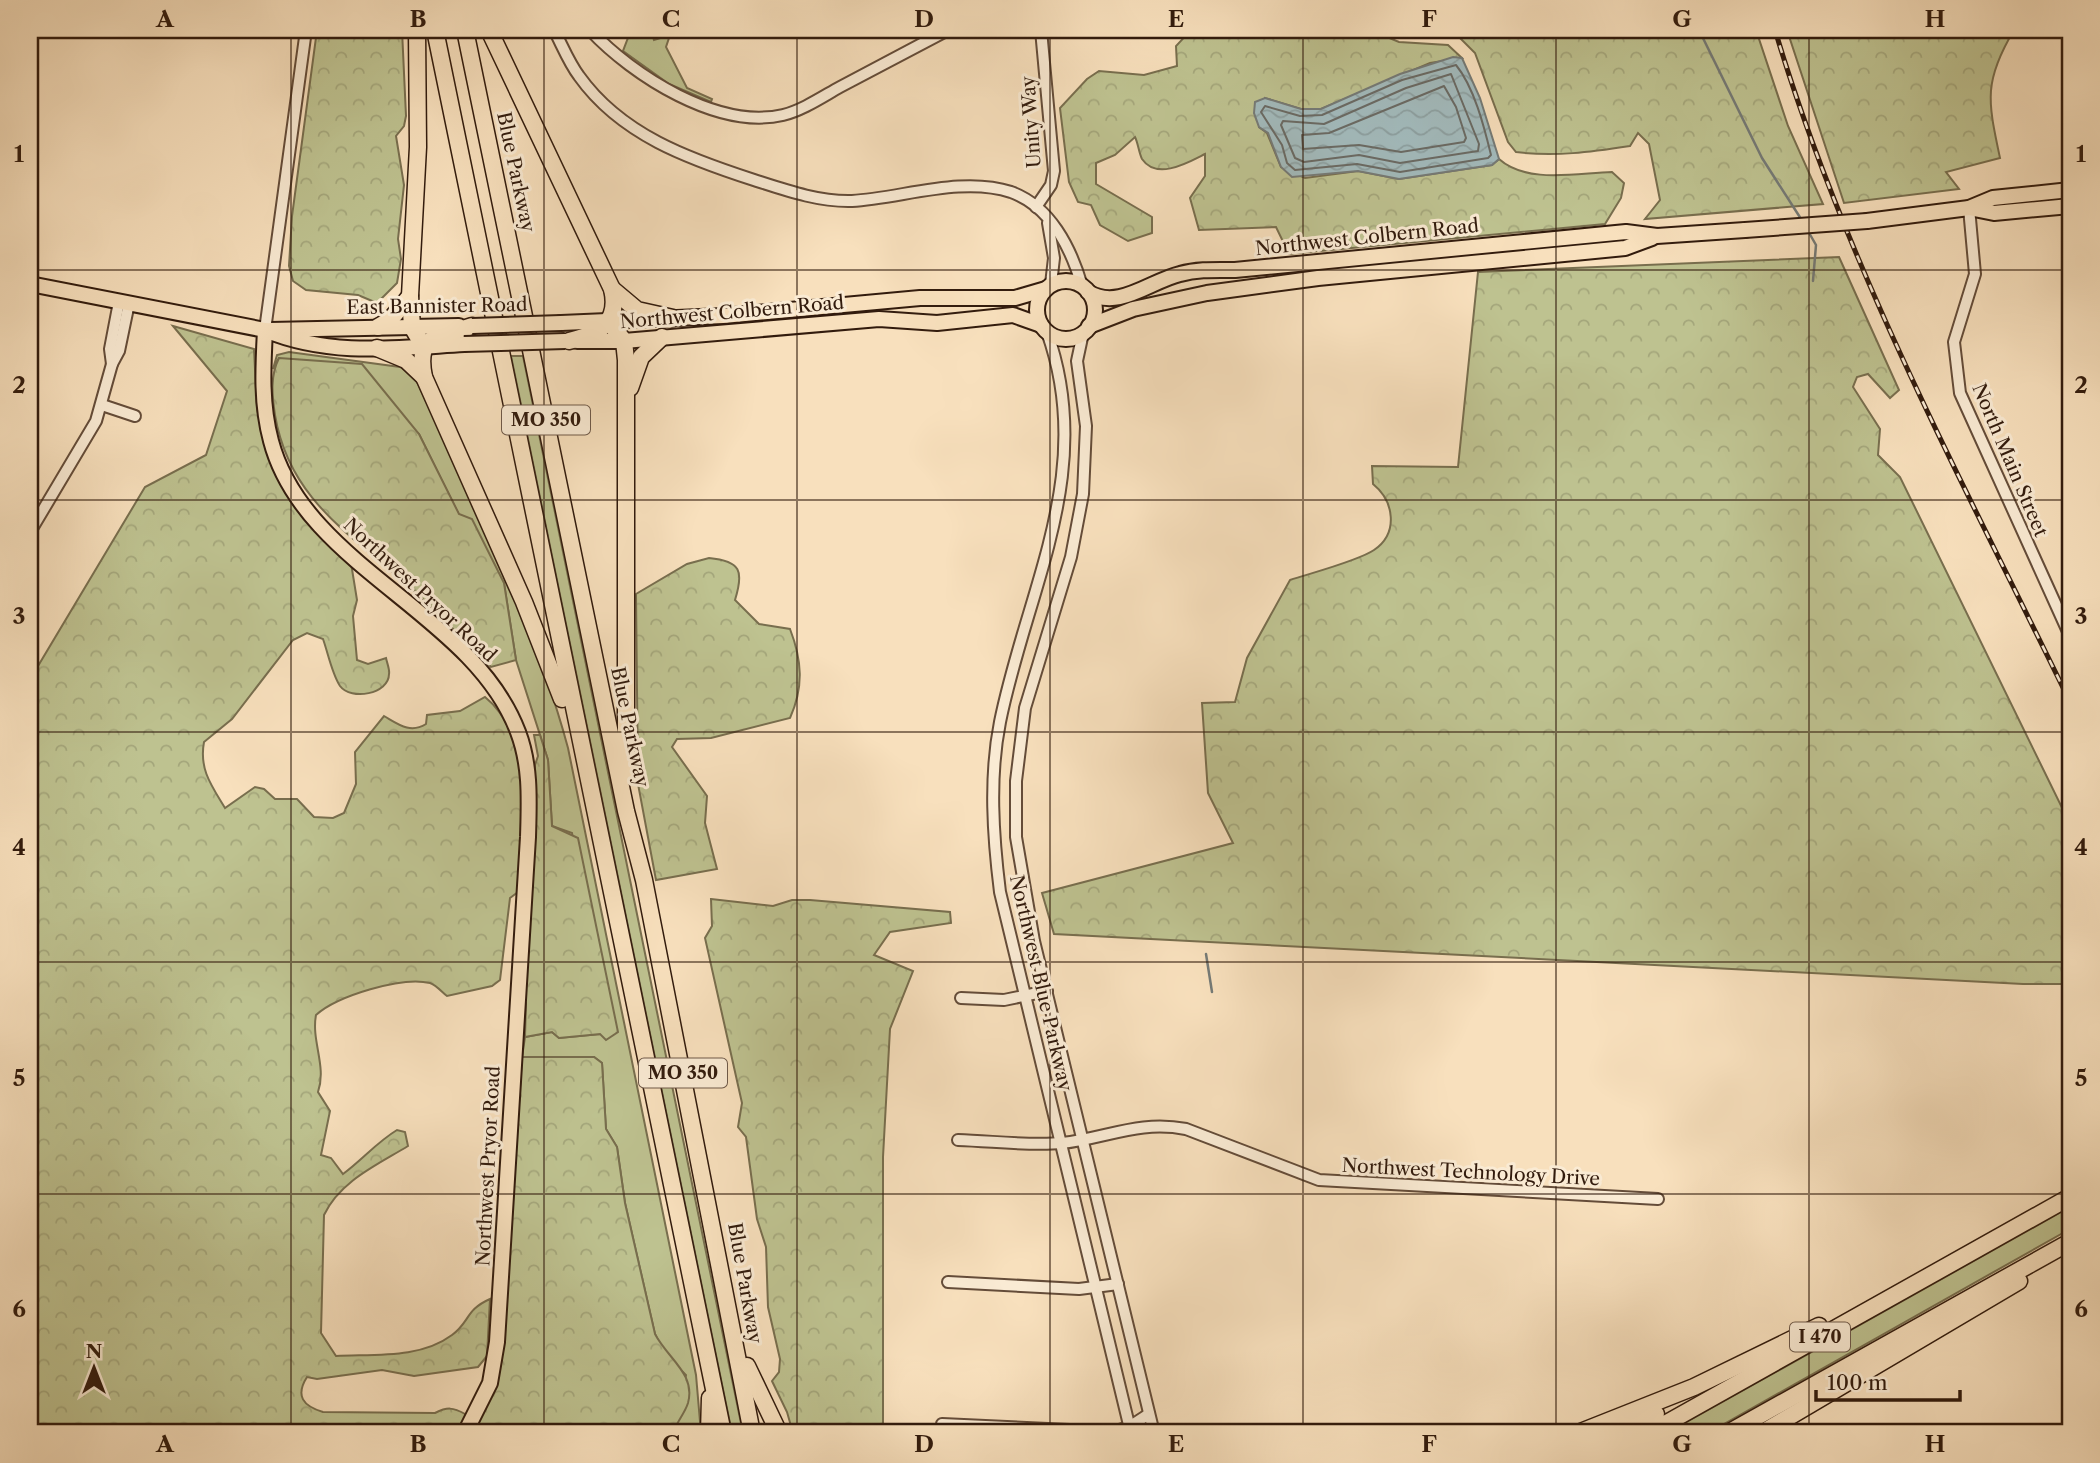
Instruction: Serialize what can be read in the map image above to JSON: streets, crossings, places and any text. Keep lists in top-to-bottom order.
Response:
{
  "streets": {
    "highway": ["Blue Parkway", "MO 350", "I 470"],
    "main road": ["Northwest Colbern Road", "East Bannister Road", "Northwest Pryor Road"],
    "street": [
      "Unity Way",
      "North Main Street",
      "Northwest Blue Parkway",
      "Northwest Technology Drive"
    ]
  },
  "crossings": [
    ["Northwest Colbern Road", "East Bannister Road"],
    ["Northwest Colbern Road", "North Main Street"],
    ["Northwest Colbern Road", "Northwest Blue Parkway"],
    ["East Bannister Road", "Northwest Pryor Road"],
    ["Northwest Blue Parkway", "Northwest Technology Drive"]
  ],
  "scale_bar": "100 m",
  "north": "top",
  "grid": {
    "columns": [
      "A",
      "B",
      "C",
      "D",
      "E",
      "F",
      "G",
      "H"
    ],
    "rows": [
      "1",
      "2",
      "3",
      "4",
      "5",
      "6"
    ]
  }
}
